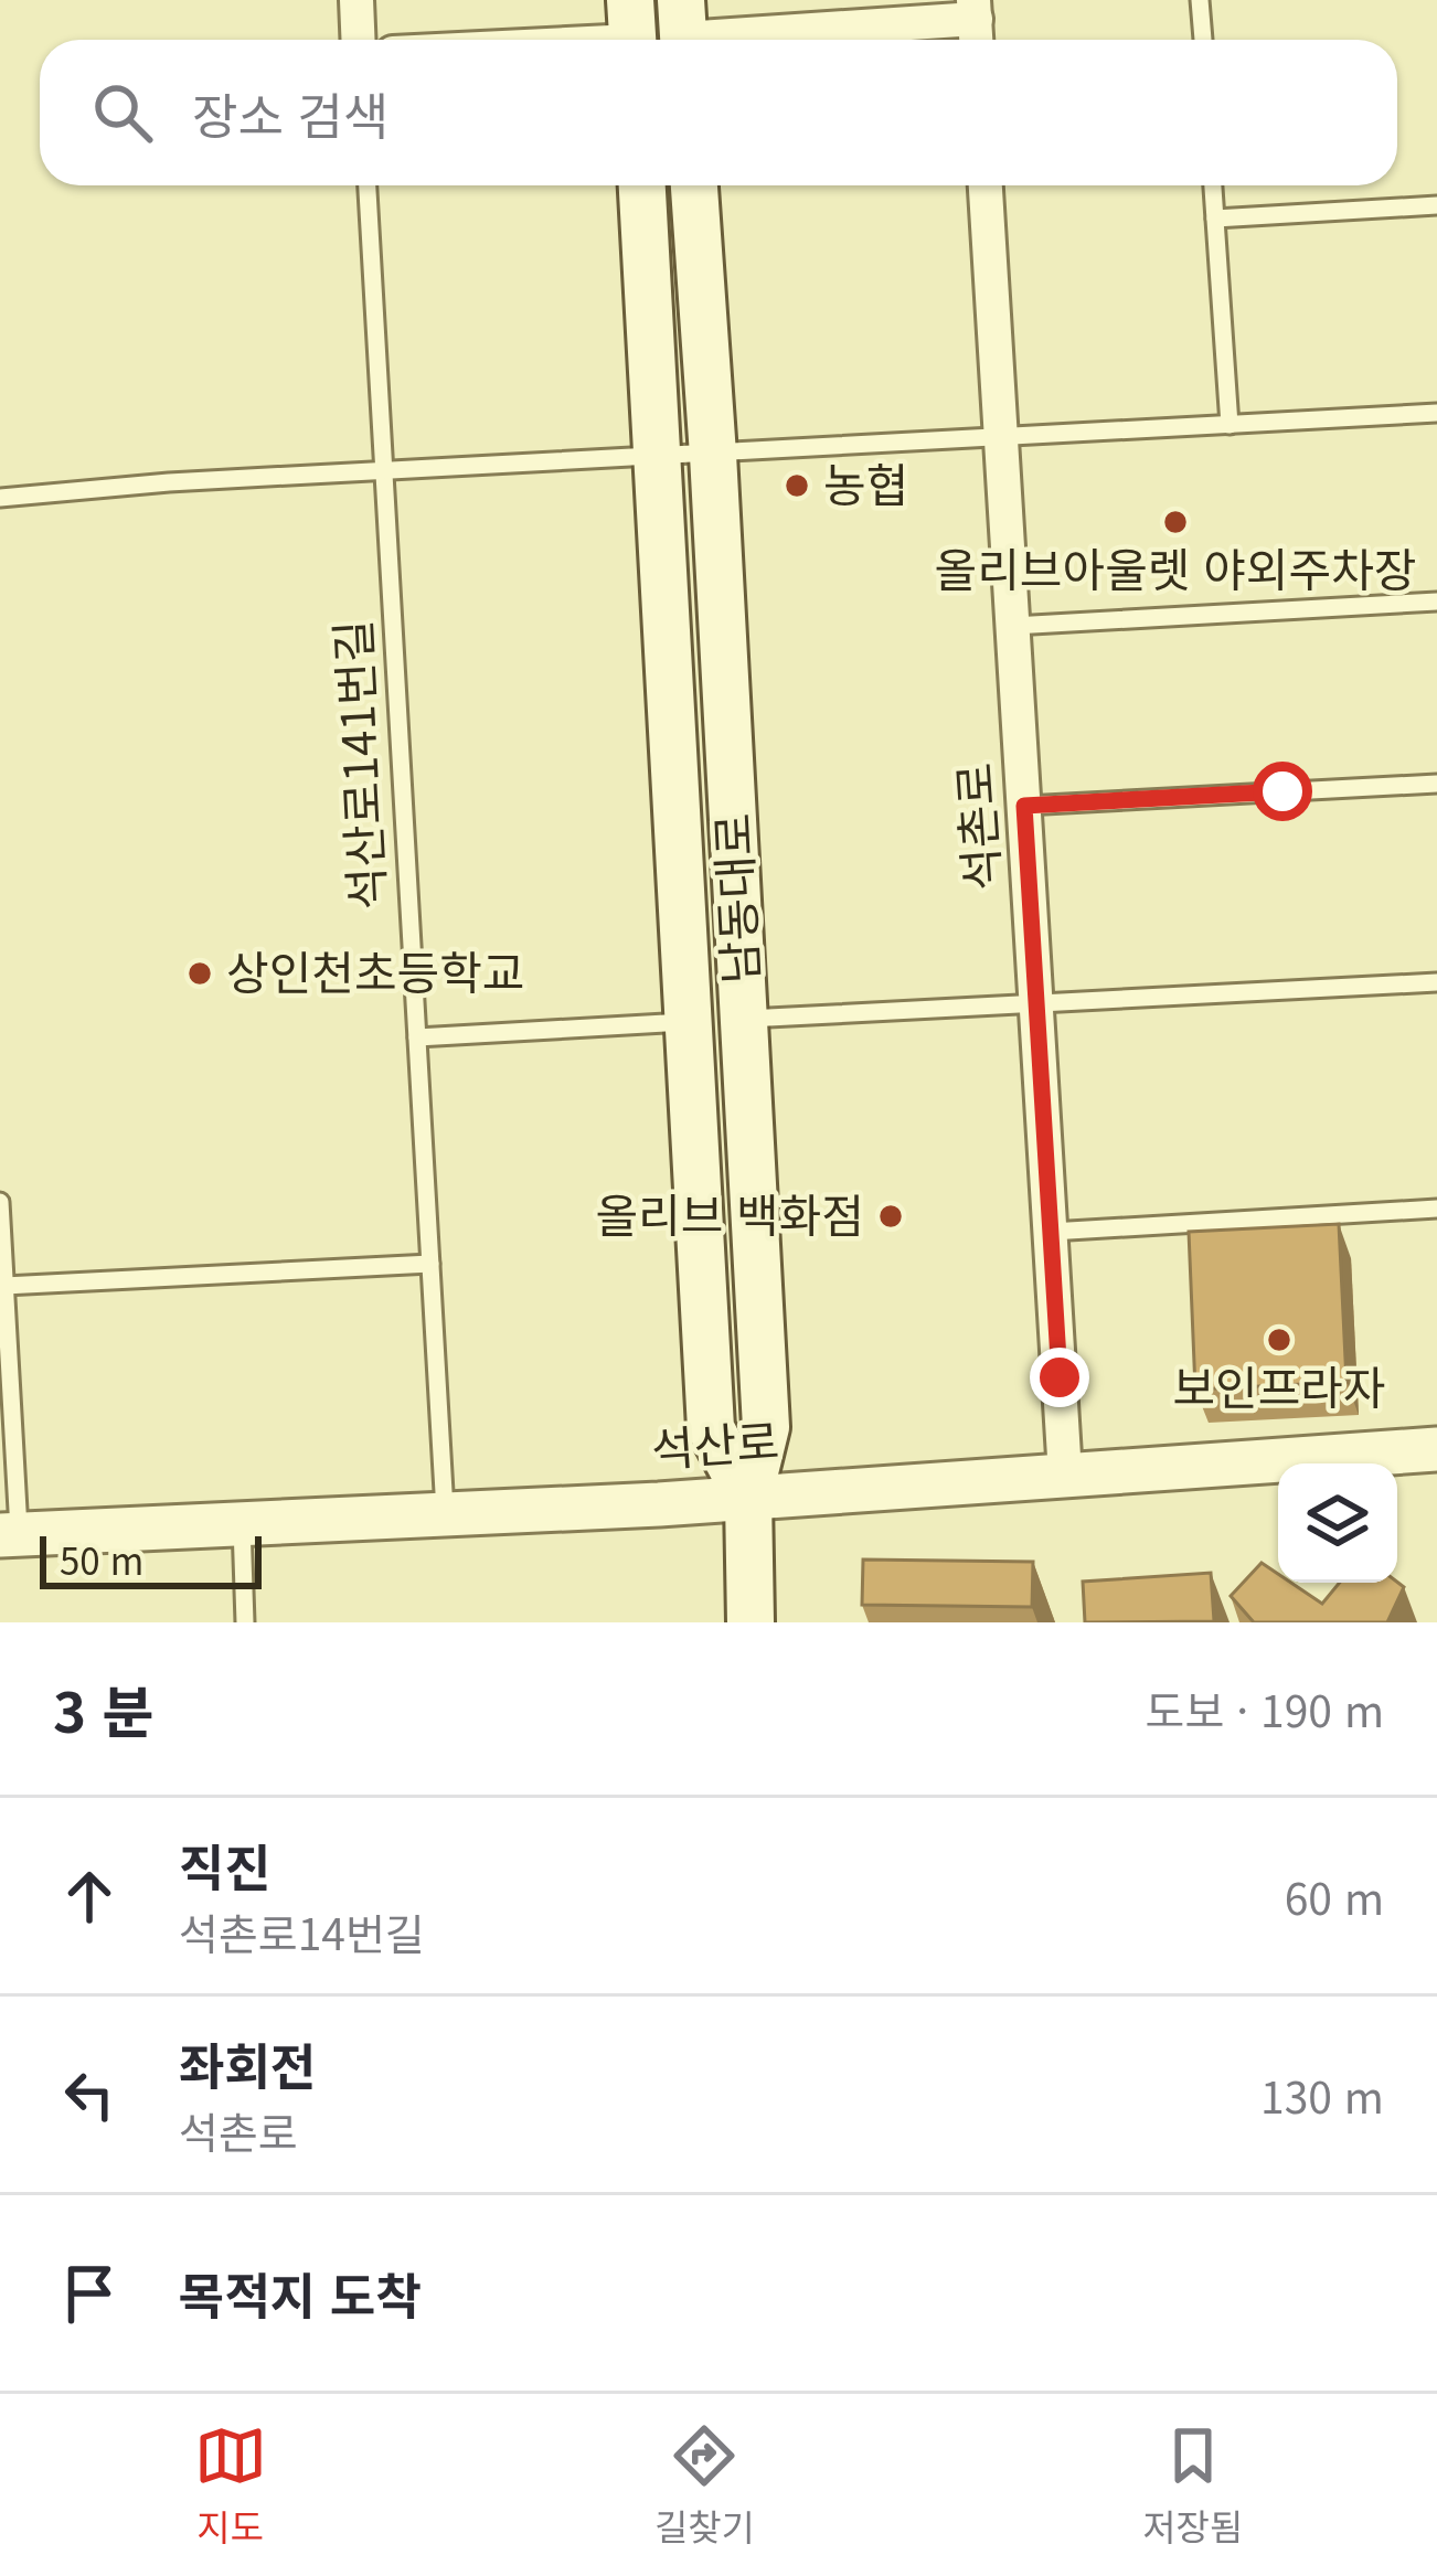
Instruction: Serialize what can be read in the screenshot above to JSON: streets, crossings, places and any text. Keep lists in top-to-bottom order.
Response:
{
  "streets": {
    "main road": ["남동대로"],
    "street": ["석촌로", "석산로"],
    "lane": ["석산로141번길"]
  },
  "crossings": [
    ["석산로141번길", "남동대로"],
    ["석산로141번길", "석산로"],
    ["석촌로", "석산로"],
    ["남동대로", "석산로"]
  ],
  "places": [
    "농협",
    "올리브아울렛 야외주차장",
    "상인천초등학교",
    "올리브 백화점",
    "보인프라자"
  ],
  "scale_bar": "50 m",
  "page": {
    "search": "장소 검색",
    "scale": "50 m",
    "heading": ["3 분", "도보 · 190 m"],
    "list": [
      ["직진", "석촌로14번길", "60 m"],
      ["좌회전", "석촌로", "130 m"],
      "목적지 도착"
    ],
    "nav": ["지도", "길찾기", "저장됨"]
  }
}
